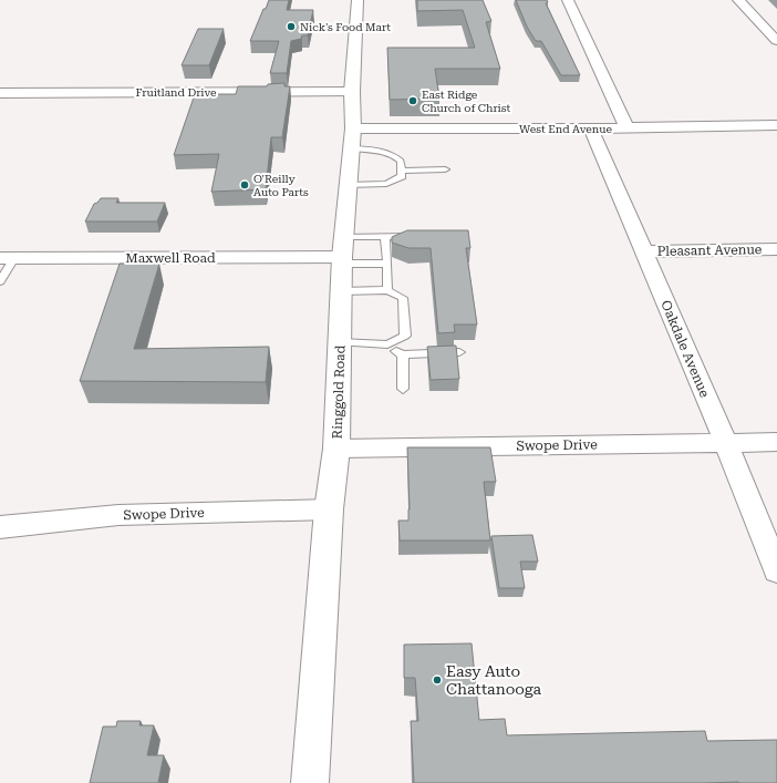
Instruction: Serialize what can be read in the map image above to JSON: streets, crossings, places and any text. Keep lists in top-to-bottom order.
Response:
{
  "streets": {
    "main road": ["Ringgold Road"],
    "street": [
      "Fruitland Drive",
      "West End Avenue",
      "Pleasant Avenue",
      "Maxwell Road",
      "Oakdale Avenue",
      "Swope Drive"
    ]
  },
  "crossings": [
    ["Fruitland Drive", "Ringgold Road"],
    ["West End Avenue", "Oakdale Avenue"],
    ["West End Avenue", "Ringgold Road"],
    ["Pleasant Avenue", "Oakdale Avenue"],
    ["Maxwell Road", "Ringgold Road"],
    ["Oakdale Avenue", "Swope Drive"],
    ["Ringgold Road", "Swope Drive"]
  ],
  "places": [
    "Nick's Food Mart",
    "East Ridge Church of Christ",
    "O'Reilly Auto Parts",
    "Easy Auto Chattanooga"
  ]
}
